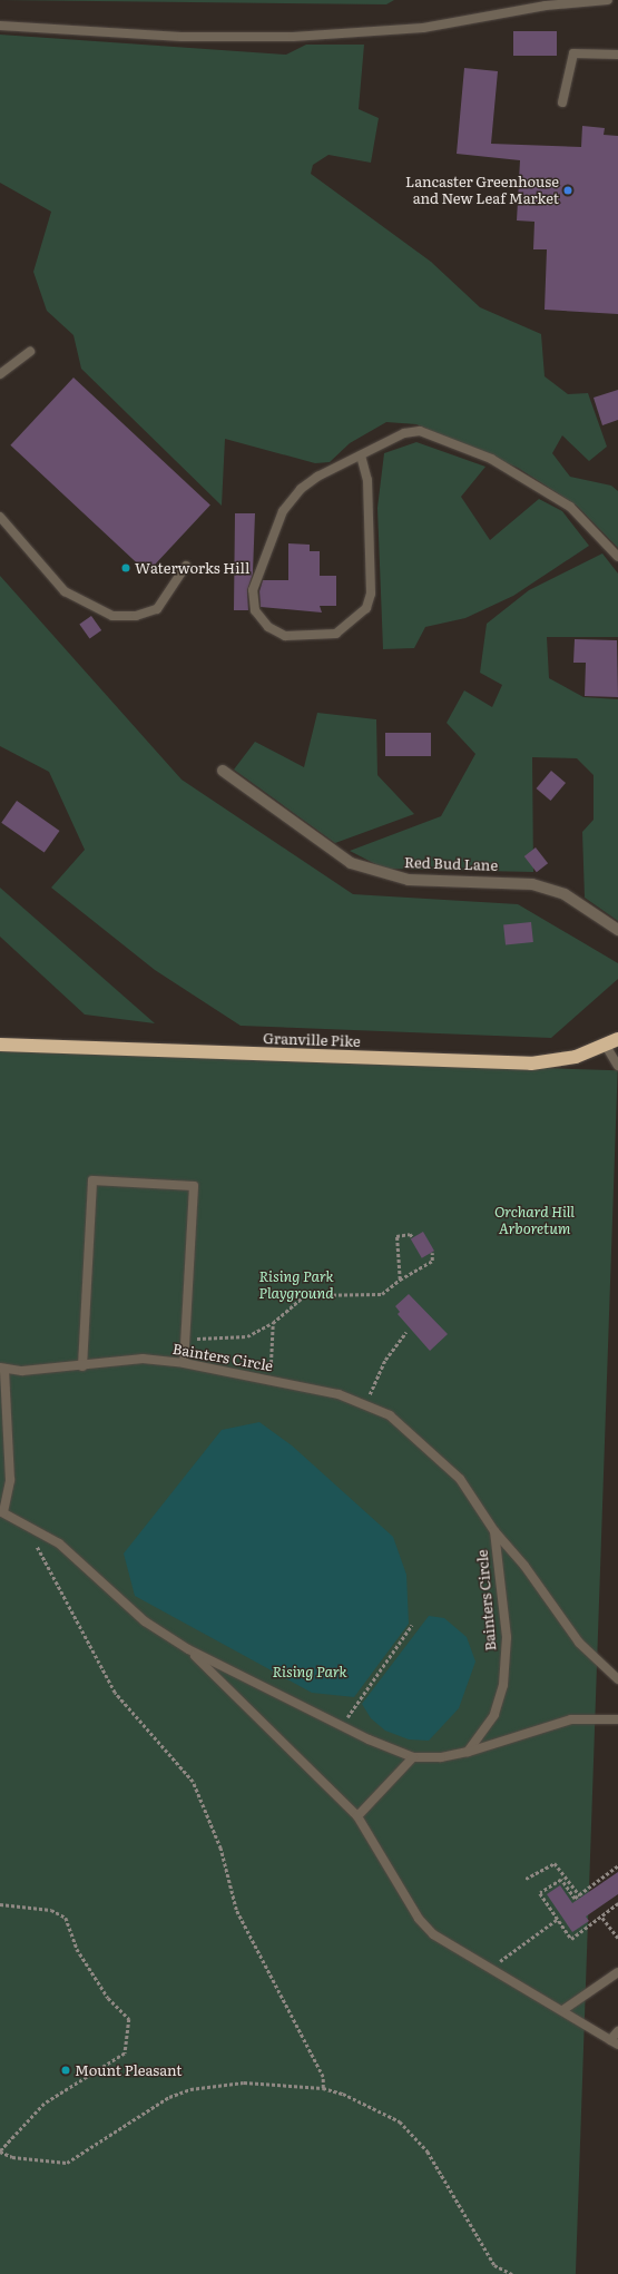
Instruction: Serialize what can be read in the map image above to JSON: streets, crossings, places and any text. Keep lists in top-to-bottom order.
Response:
{
  "streets": {
    "highway": ["Granville Pike"],
    "street": ["Red Bud Lane"],
    "lane": ["Bainters Circle"]
  },
  "parks": ["Orchard Hill Arboretum", "Rising Park Playground", "Rising Park"],
  "places": ["Lancaster Greenhouse and New Leaf Market", "Waterworks Hill", "Mount Pleasant"]
}
